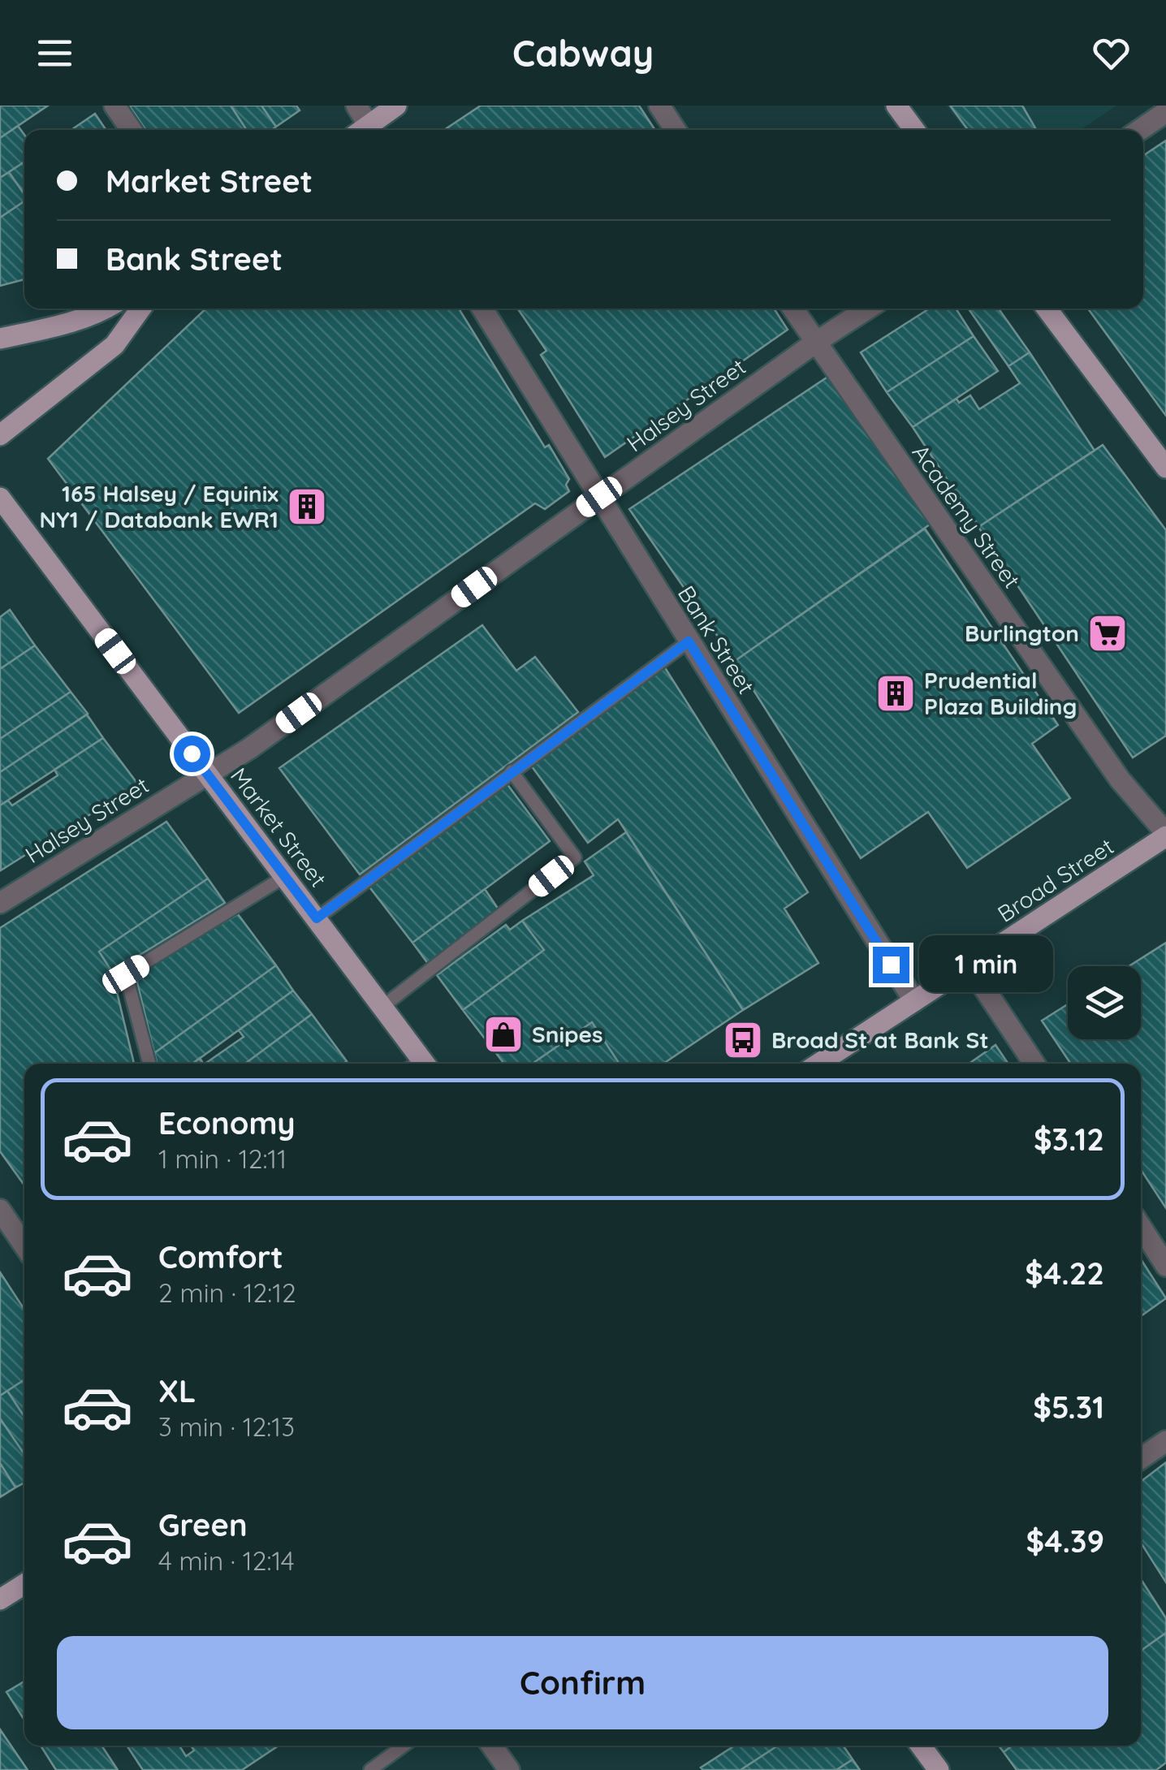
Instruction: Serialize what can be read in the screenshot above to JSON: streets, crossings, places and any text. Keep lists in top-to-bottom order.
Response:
{
  "streets": {
    "main road": ["Market Street", "Broad Street"],
    "street": ["Halsey Street", "Academy Street", "Bank Street"]
  },
  "crossings": [
    ["Halsey Street", "Academy Street"],
    ["Halsey Street", "Bank Street"],
    ["Halsey Street", "Market Street"],
    ["Academy Street", "Broad Street"],
    ["Bank Street", "Broad Street"]
  ],
  "places": {
    "building": ["165 Halsey / Equinix NY1 / Databank EWR1", "Prudential Plaza Building"],
    "supermarket": ["Burlington"],
    "shop": ["Snipes"],
    "bus stop": ["Broad St at Bank St"]
  },
  "page": {
    "header": "Cabway",
    "banner": ["Market Street", "Bank Street"],
    "bubble": "1 min",
    "list": [
      {
        "name": "Economy",
        "note": "1 min · 12:11",
        "value": "$3.12"
      },
      {
        "name": "Comfort",
        "note": "2 min · 12:12",
        "value": "$4.22"
      },
      {
        "name": "XL",
        "note": "3 min · 12:13",
        "value": "$5.31"
      },
      {
        "name": "Green",
        "note": "4 min · 12:14",
        "value": "$4.39"
      }
    ],
    "buttons": "Confirm"
  }
}
